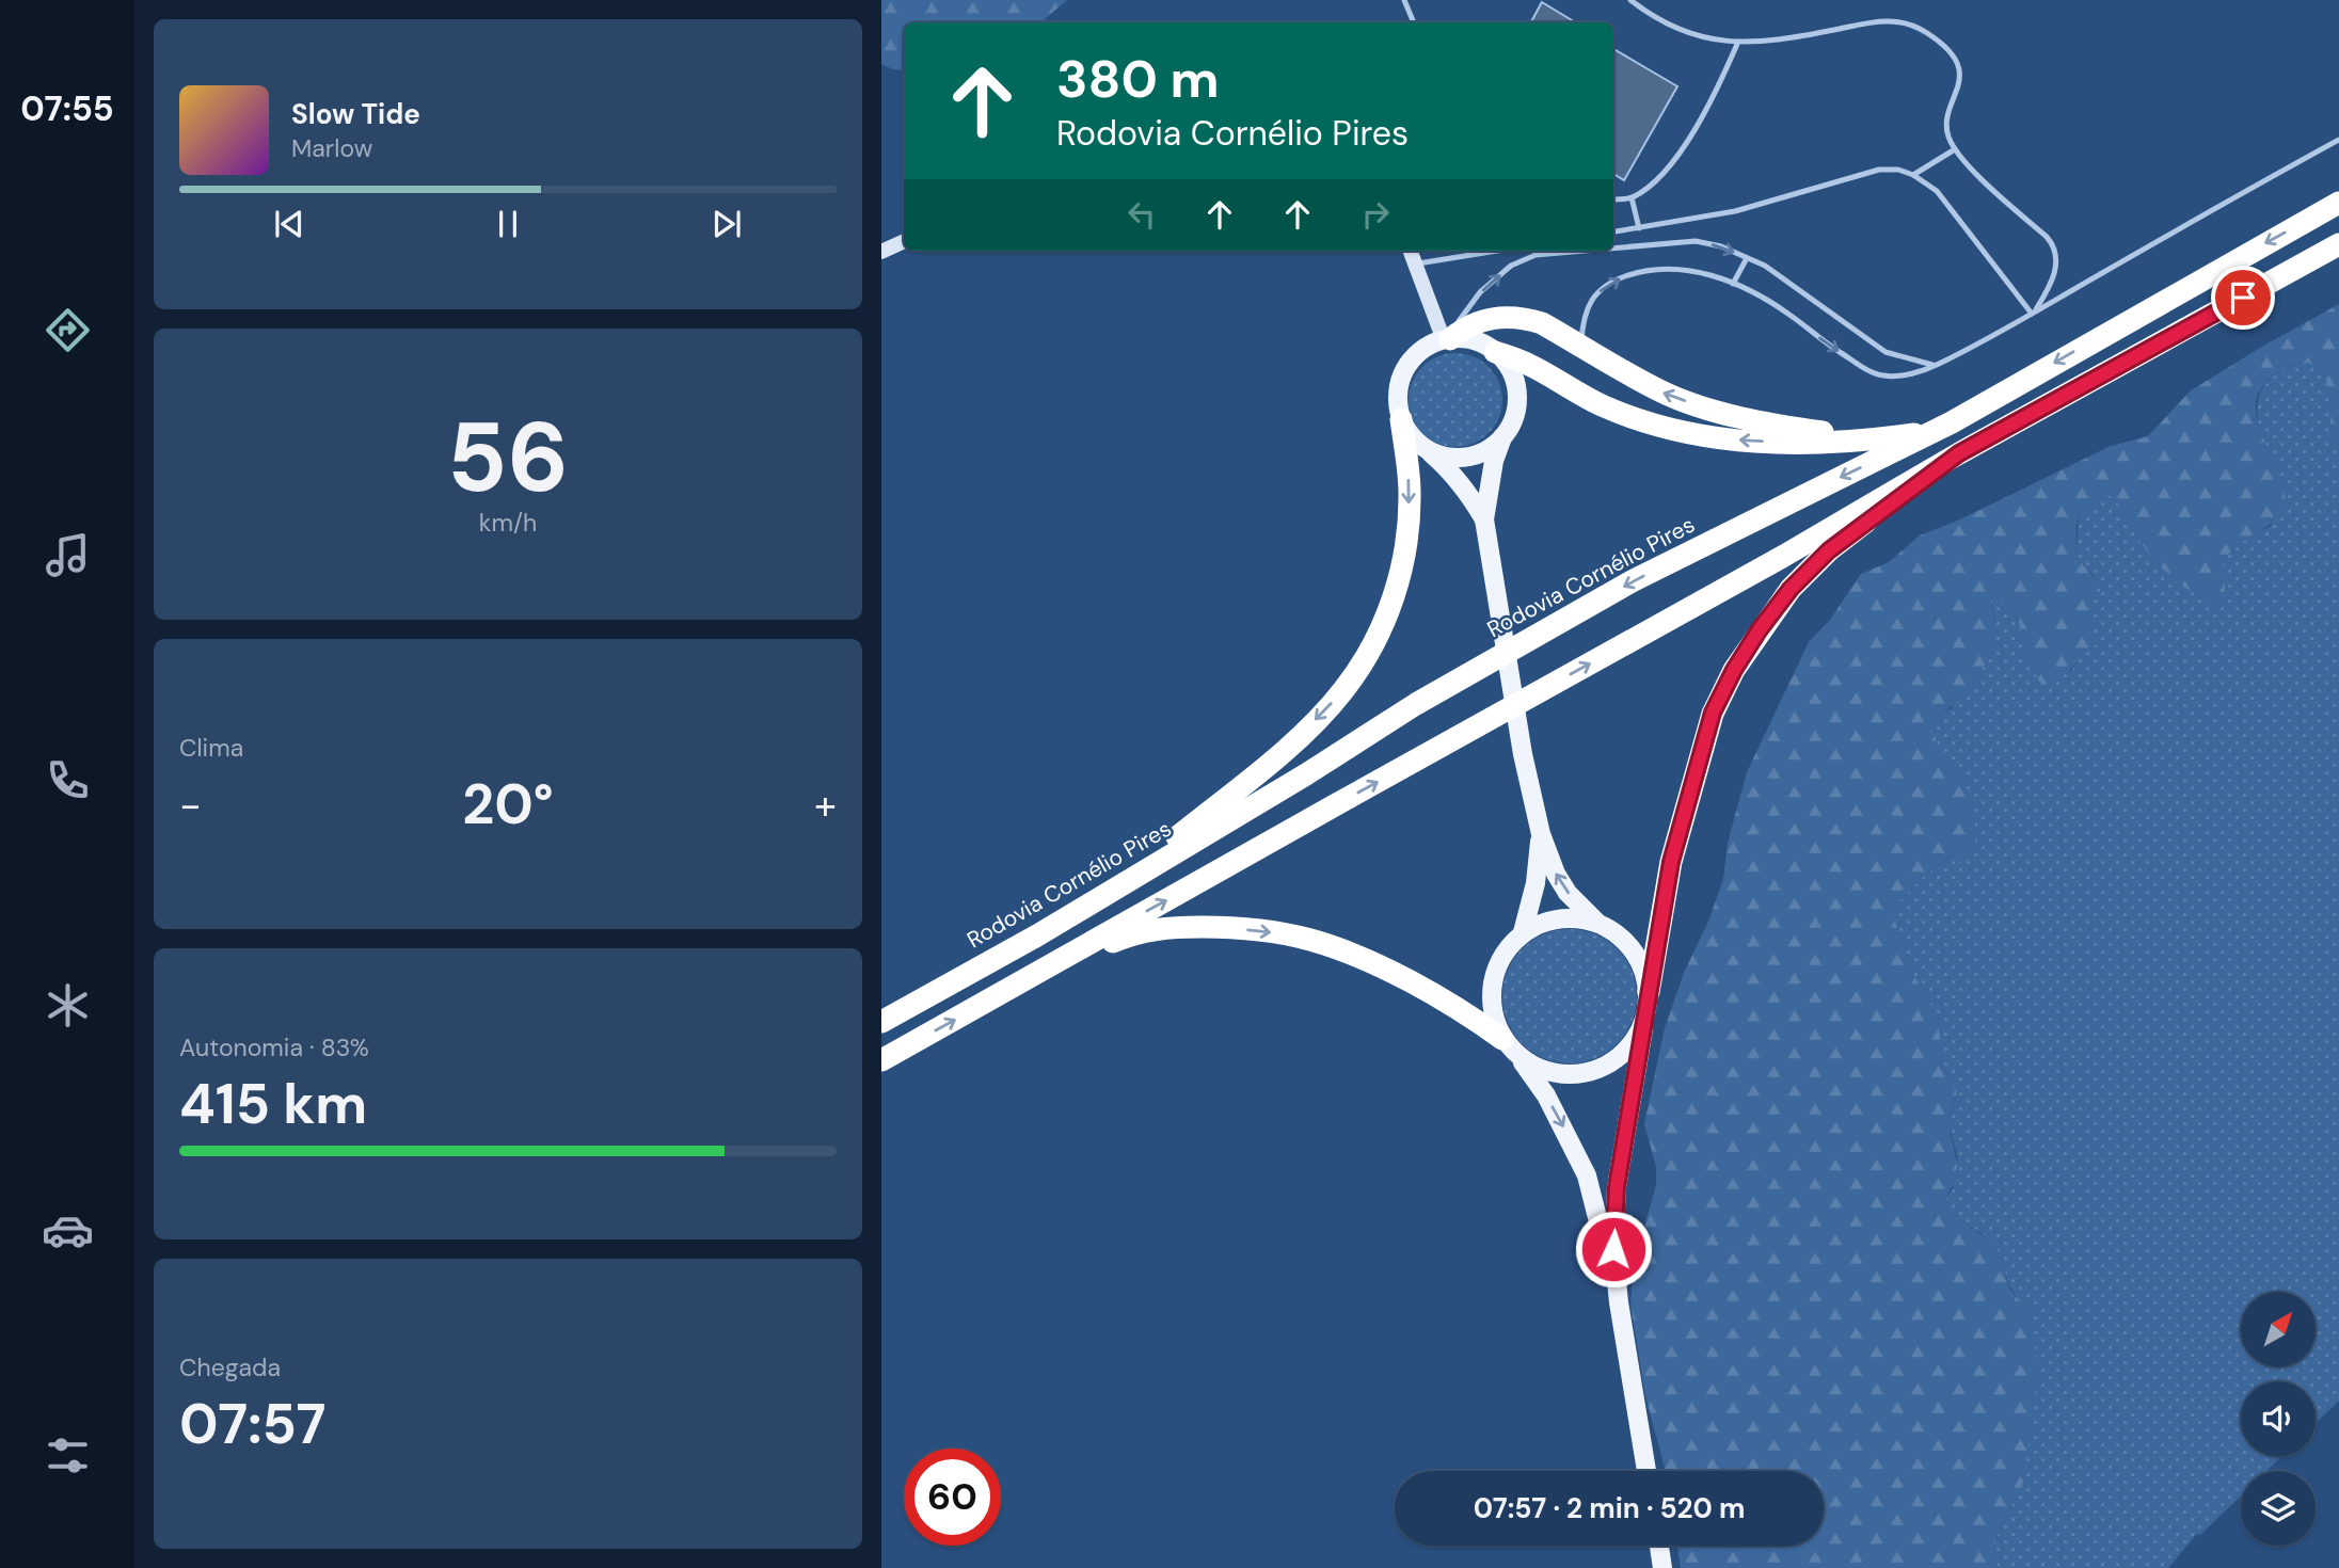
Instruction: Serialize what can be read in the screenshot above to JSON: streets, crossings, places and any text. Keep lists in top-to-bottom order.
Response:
{
  "streets": {
    "highway": ["Rodovia Cornélio Pires"]
  },
  "north": "top right",
  "page": {
    "tabs": "07:55",
    "turn": ["380 m", "Rodovia Cornélio Pires"],
    "song": ["Slow Tide", "Marlow"],
    "tile": [
      ["56", "km/h"],
      "Clima",
      ["Autonomia · 83%", "415 km"],
      ["Chegada", "07:57"]
    ],
    "heat": ["−", "20°", "+"],
    "limit": "60",
    "trip": "07:57 · 2 min · 520 m"
  }
}
